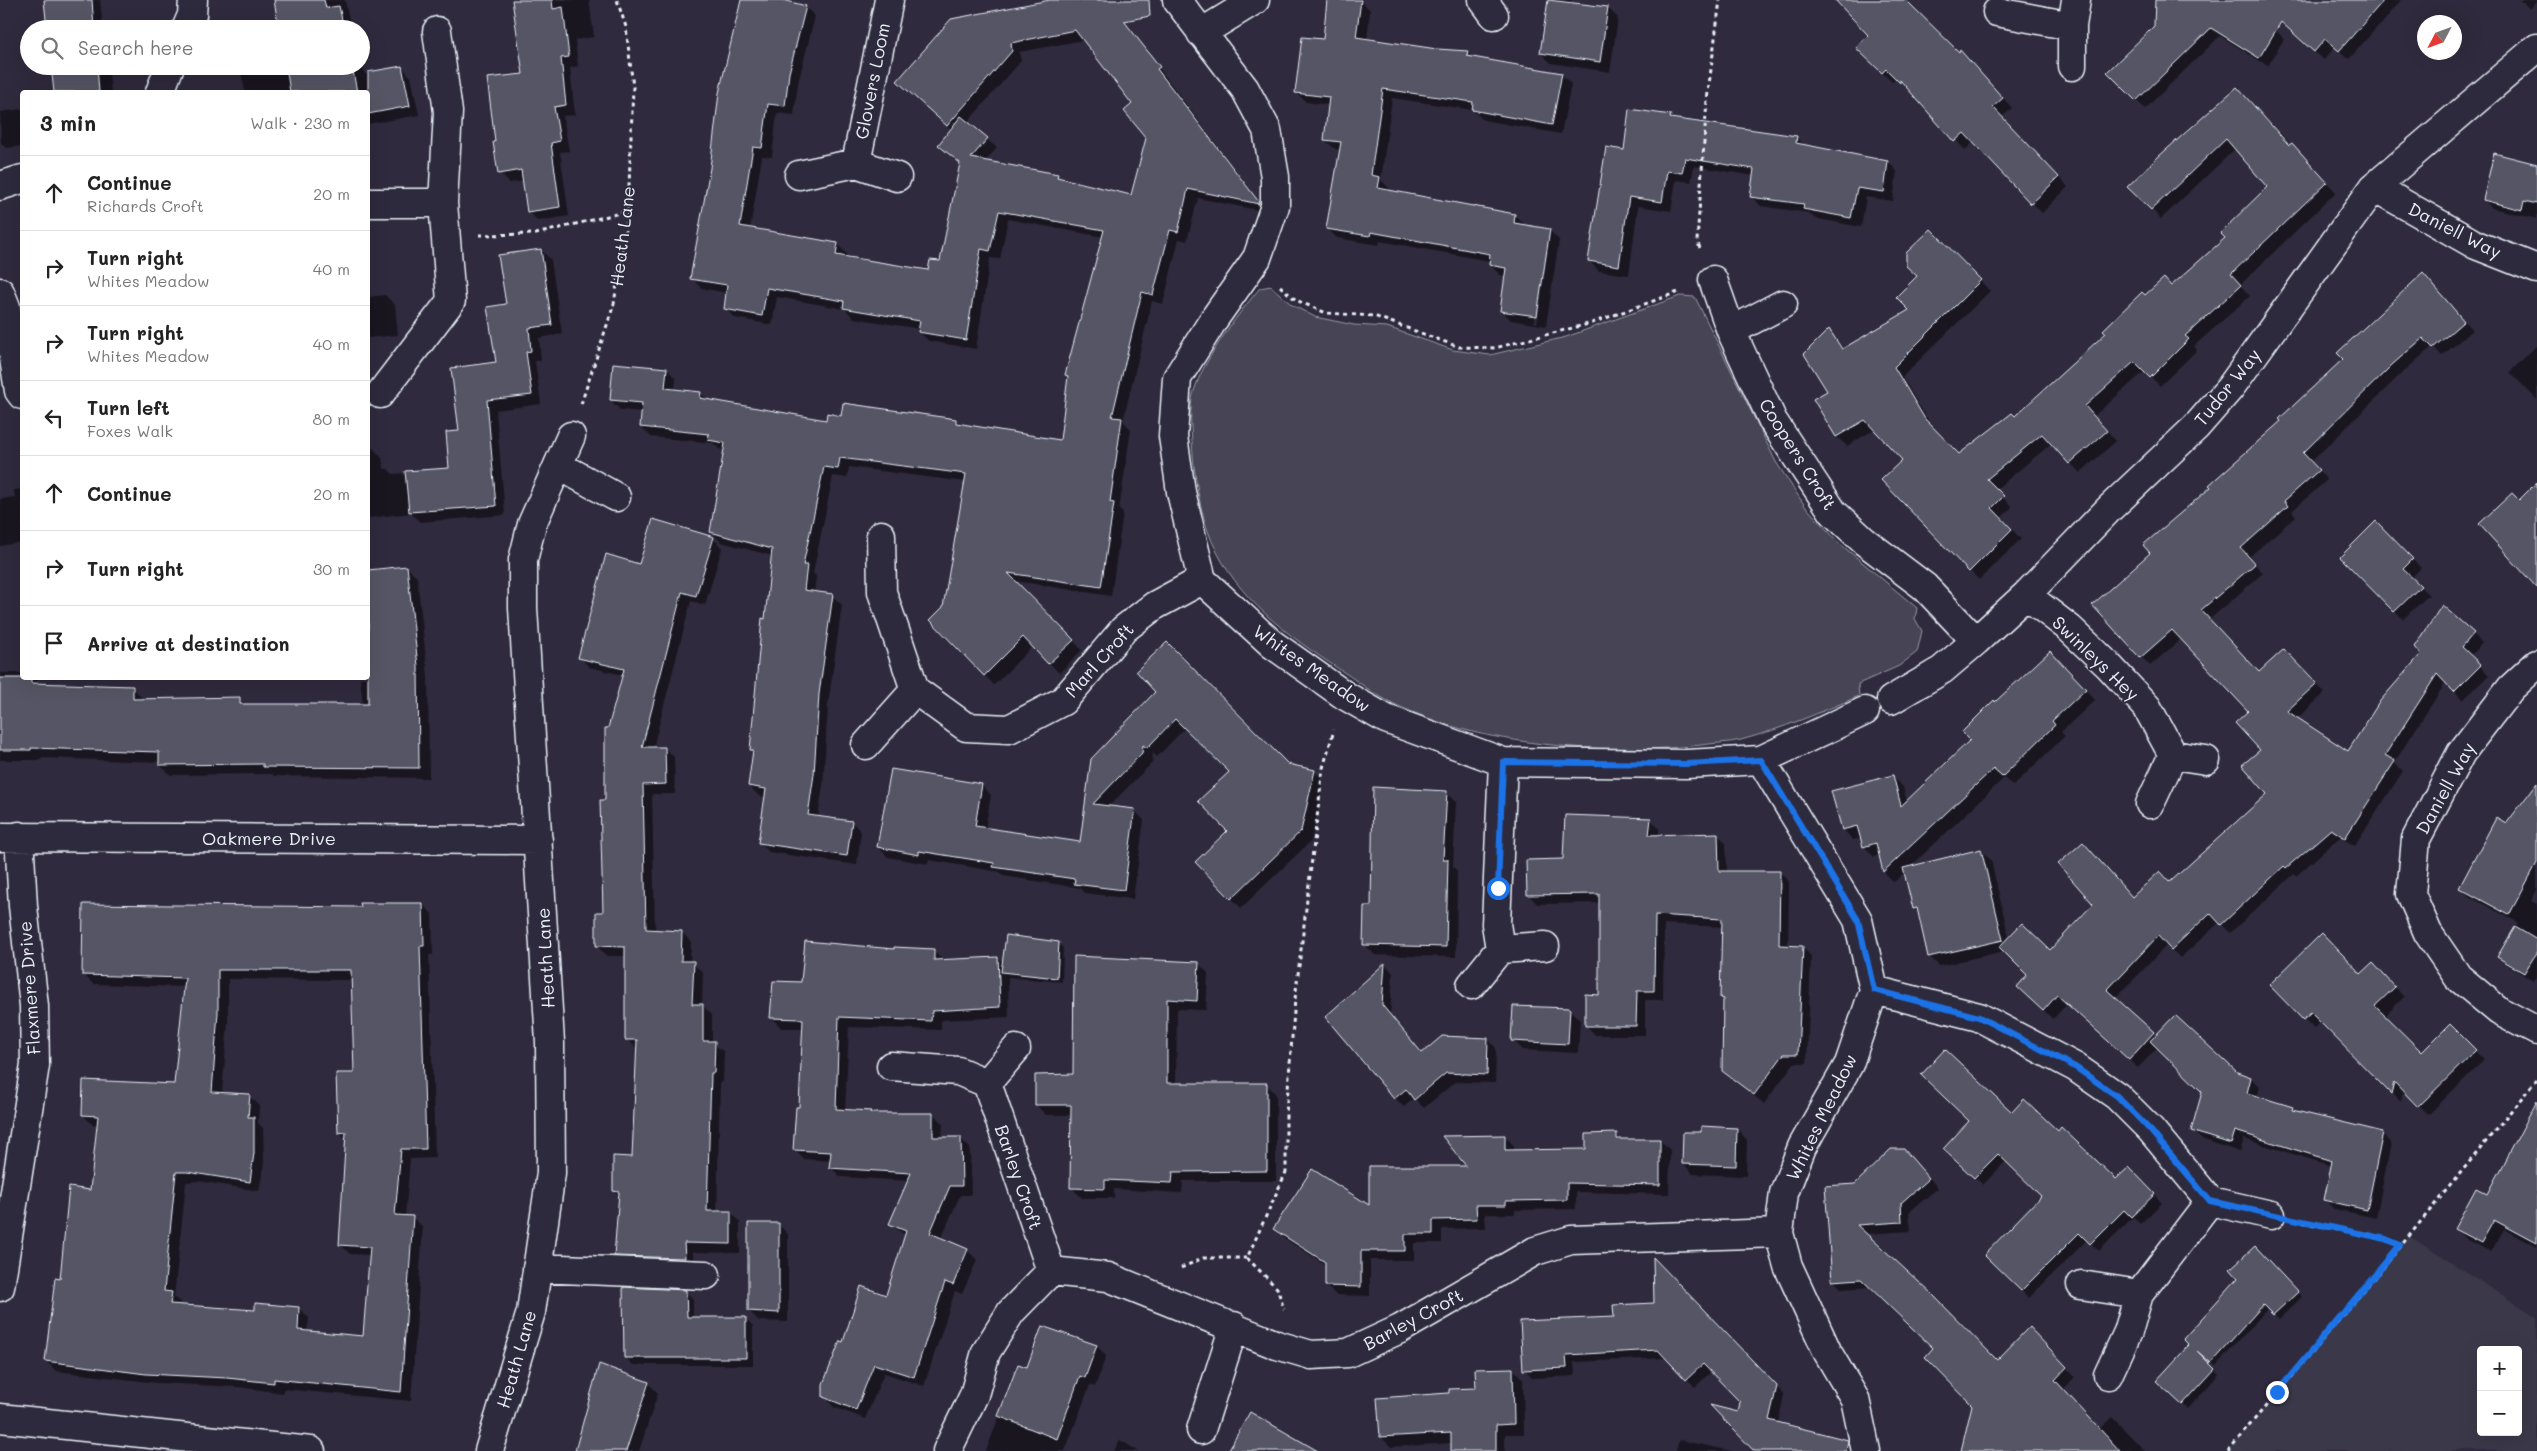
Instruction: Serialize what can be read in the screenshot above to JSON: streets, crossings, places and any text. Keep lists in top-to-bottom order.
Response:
{
  "streets": {
    "street": [
      "Glovers Loom",
      "Daniell Way",
      "Heath Lane",
      "Tudor Way",
      "Coopers Croft",
      "Swinleys Hey",
      "Marl Croft",
      "Whites Meadow",
      "Oakmere Drive",
      "Flaxmere Drive",
      "Barley Croft"
    ]
  },
  "crossings": [
    ["Daniell Way", "Tudor Way"],
    ["Heath Lane", "Oakmere Drive"],
    ["Tudor Way", "Coopers Croft"],
    ["Tudor Way", "Swinleys Hey"],
    ["Marl Croft", "Whites Meadow"],
    ["Whites Meadow", "Barley Croft"],
    ["Oakmere Drive", "Flaxmere Drive"]
  ],
  "north": "bottom left",
  "page": {
    "search": "Search here",
    "heading": ["3 min", "Walk · 230 m"],
    "list": [
      ["Continue", "Richards Croft", "20 m"],
      ["Turn right", "Whites Meadow", "40 m"],
      ["Turn right", "Whites Meadow", "40 m"],
      ["Turn left", "Foxes Walk", "80 m"],
      ["Continue", "20 m"],
      ["Turn right", "30 m"],
      "Arrive at destination"
    ],
    "map_buttons": ["+", "−"]
  }
}
